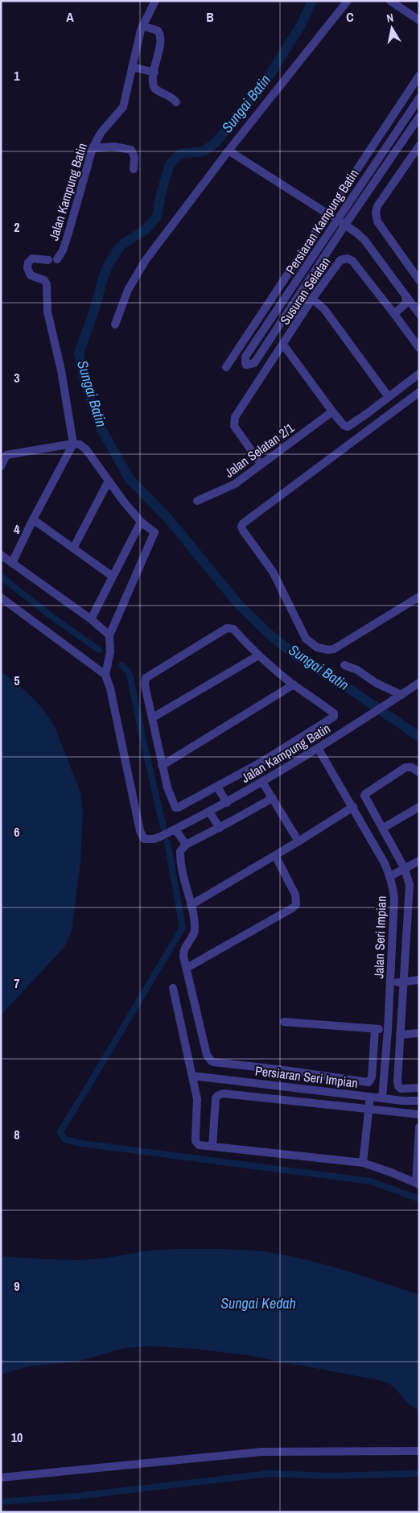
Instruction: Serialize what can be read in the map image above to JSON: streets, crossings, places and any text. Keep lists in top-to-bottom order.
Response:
{
  "streets": {
    "street": [
      "Jalan Kampung Batin",
      "Persiaran Kampung Batin",
      "Susuran Selatan",
      "Jalan Selatan 2/1",
      "Jalan Seri Impian",
      "Persiaran Seri Impian"
    ]
  },
  "crossings": [
    ["Jalan Kampung Batin", "Jalan Seri Impian"],
    ["Susuran Selatan", "Jalan Selatan 2/1"],
    ["Jalan Seri Impian", "Persiaran Seri Impian"]
  ],
  "water": ["Sungai Batin", "Sungai Kedah"],
  "north": "top",
  "grid": {
    "columns": ["A", "B", "C"],
    "rows": [
      "1",
      "2",
      "3",
      "4",
      "5",
      "6",
      "7",
      "8",
      "9",
      "10"
    ]
  }
}
